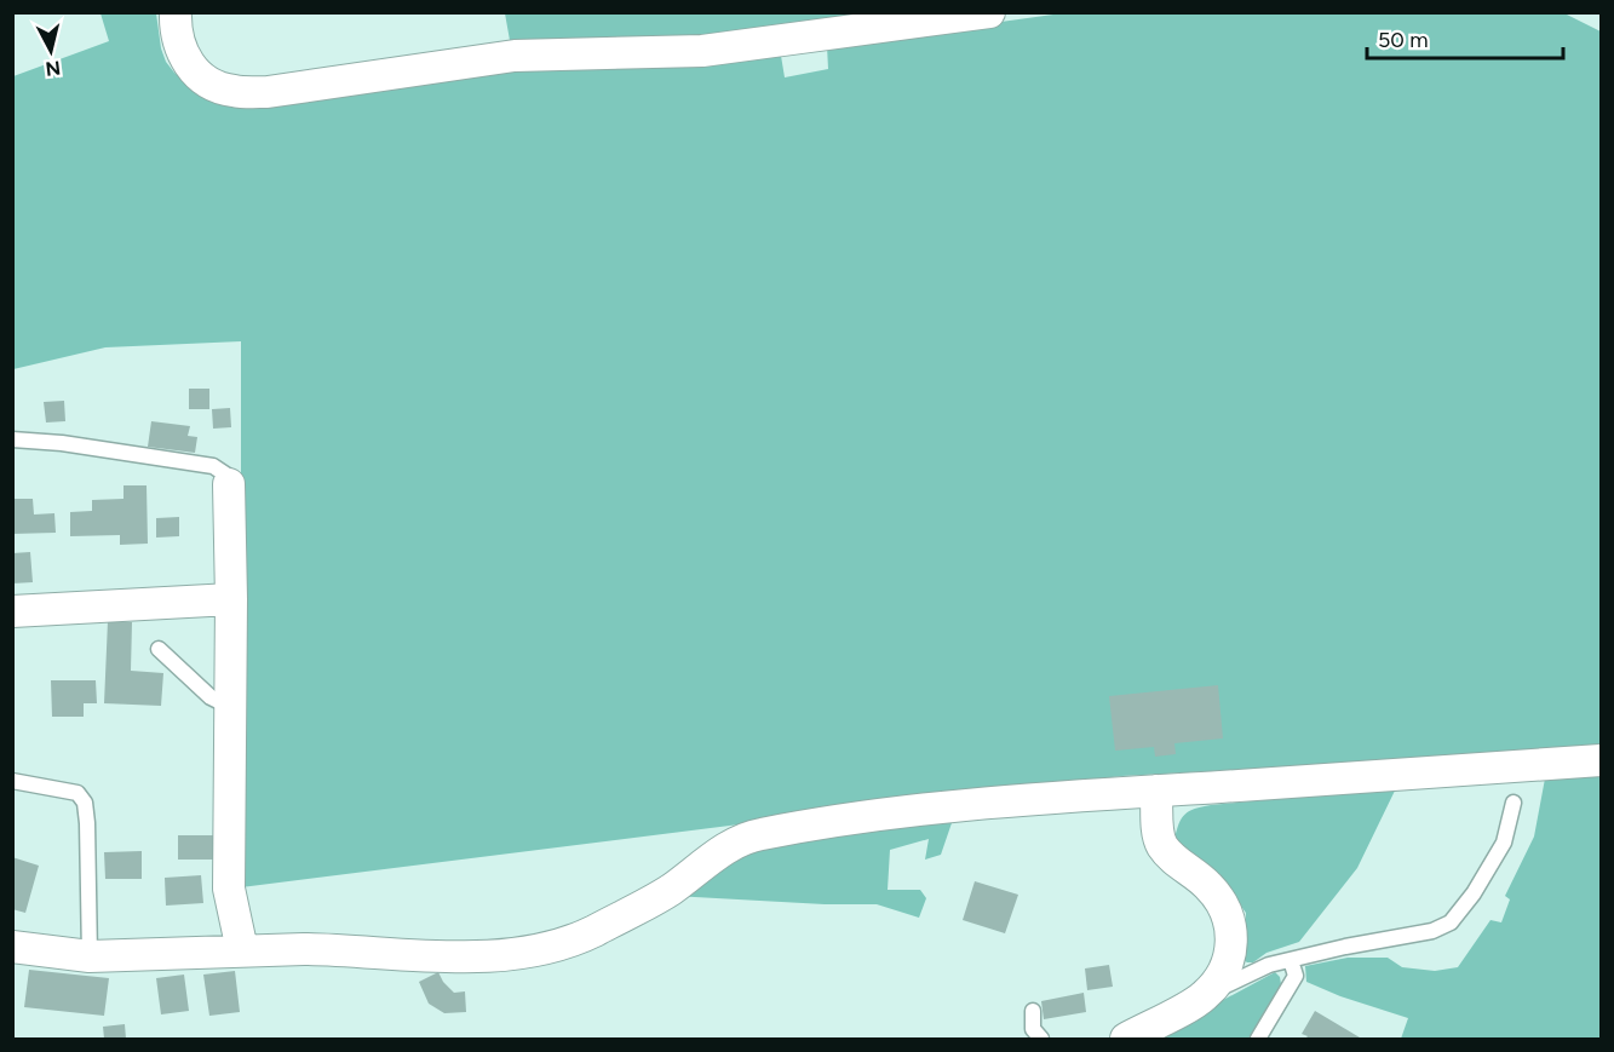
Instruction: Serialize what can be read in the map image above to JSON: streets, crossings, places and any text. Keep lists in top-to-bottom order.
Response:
{
  "scale_bar": "50 m",
  "north": "bottom"
}
